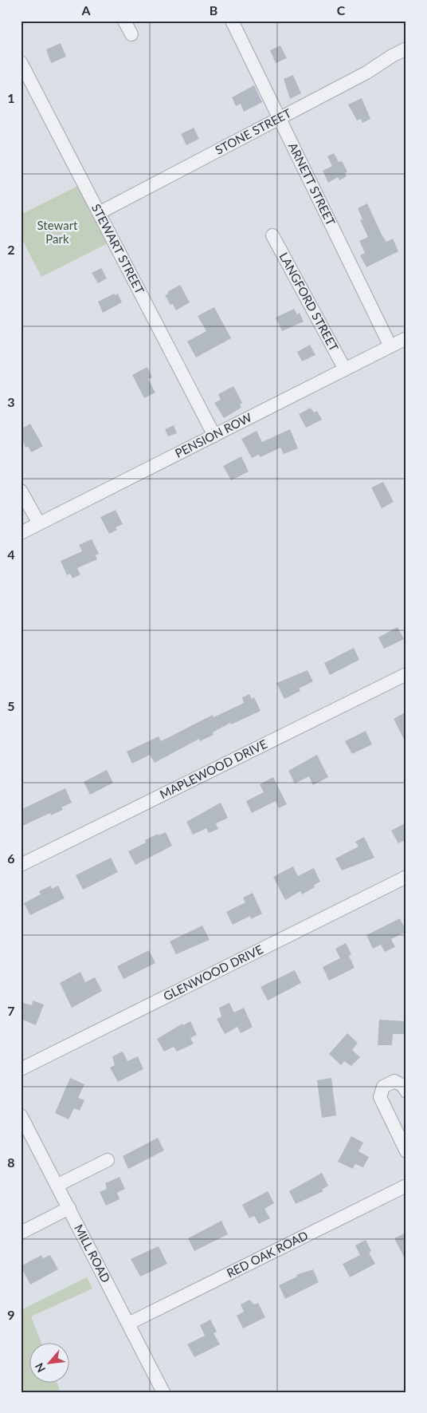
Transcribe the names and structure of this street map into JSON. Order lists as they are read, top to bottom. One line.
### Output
{"streets":{"street":["STONE STREET","ARNETT STREET","STEWART STREET","LANGFORD STREET","PENSION ROW","MAPLEWOOD DRIVE","GLENWOOD DRIVE","MILL ROAD","RED OAK ROAD"]},"crossings":[["STONE STREET","ARNETT STREET"],["STONE STREET","STEWART STREET"],["ARNETT STREET","PENSION ROW"],["STEWART STREET","PENSION ROW"],["LANGFORD STREET","PENSION ROW"],["MILL ROAD","RED OAK ROAD"]],"parks":["Stewart Park"],"north":"bottom left","grid":{"columns":["A","B","C"],"rows":["1","2","3","4","5","6","7","8","9"]}}
